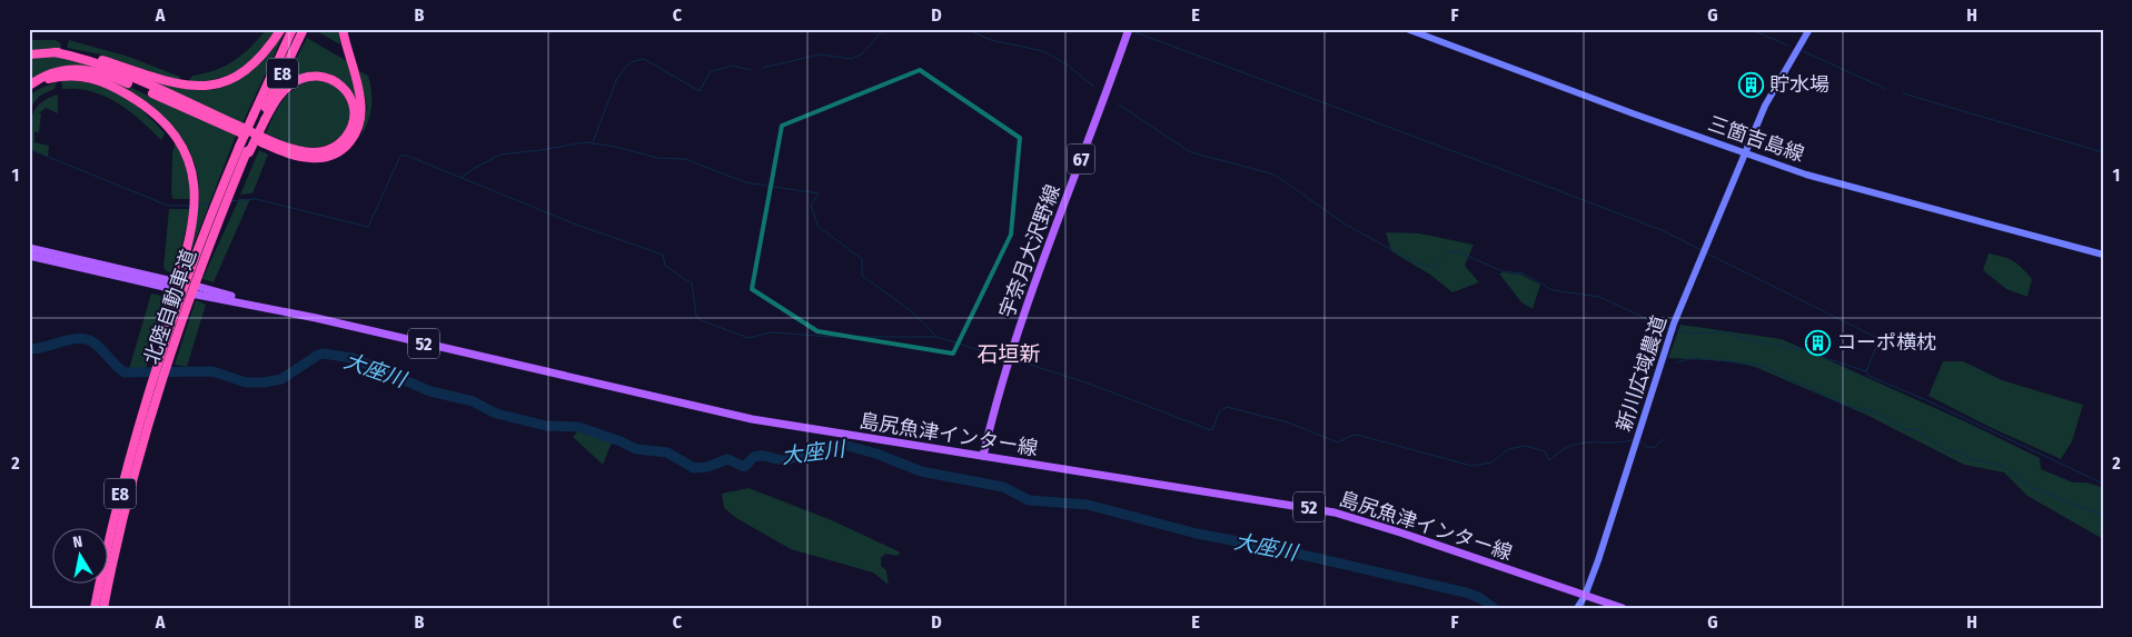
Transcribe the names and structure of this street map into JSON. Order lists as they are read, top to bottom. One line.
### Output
{"streets":{"highway":["E8","北陸自動車道"],"main road":["三箇吉島線","67","宇奈月大沢野線","52","新川広域農道","島尻魚津インター線"]},"crossings":[["三箇吉島線","新川広域農道"],["宇奈月大沢野線","島尻魚津インター線"],["新川広域農道","島尻魚津インター線"]],"districts":["石垣新"],"water":["大座川"],"places":{"building":["貯水場","コーポ横枕"]},"north":"top","grid":{"columns":["A","B","C","D","E","F","G","H"],"rows":["1","2"]}}
